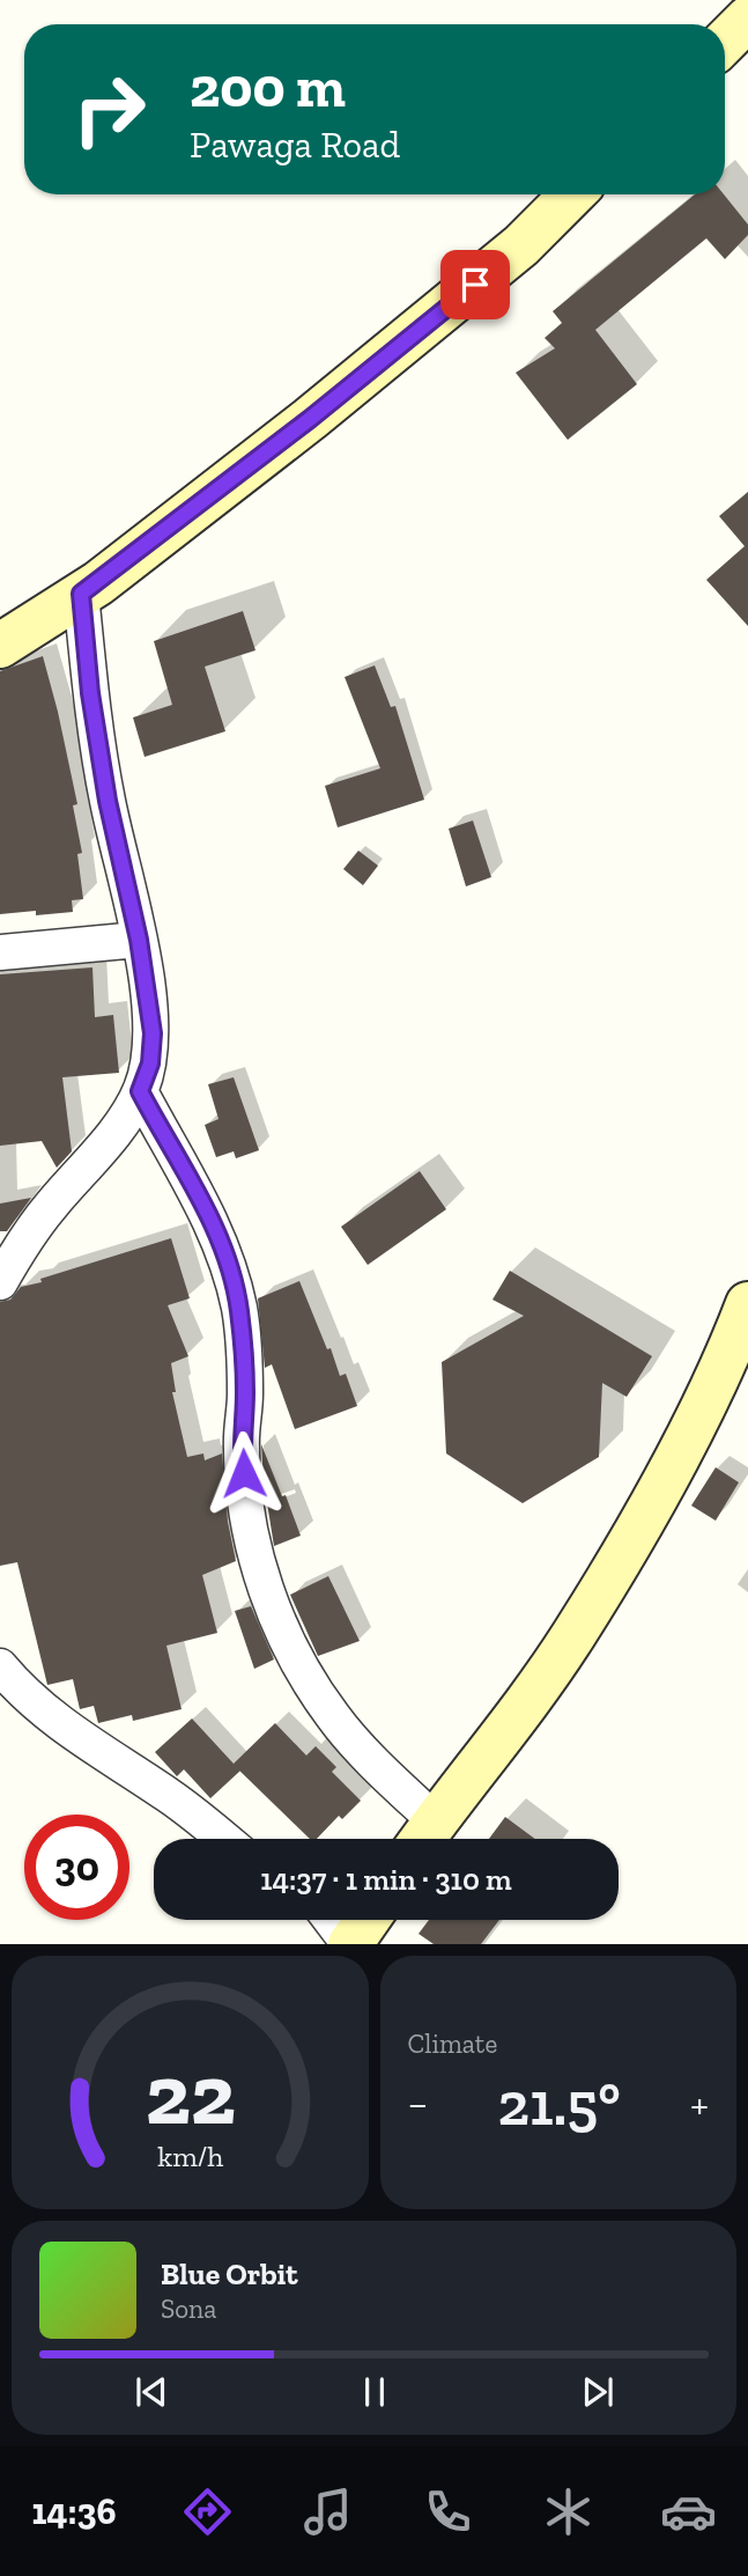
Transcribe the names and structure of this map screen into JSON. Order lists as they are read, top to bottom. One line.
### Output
{"page":{"turn":["200 m","Pawaga Road"],"limit":"30","trip":"14:37 · 1 min · 310 m","tile":"Climate","heat":["−","21.5°","+"],"song":["Blue Orbit","Sona"],"tabs":"14:36","gauge":["22","km/h"]}}
